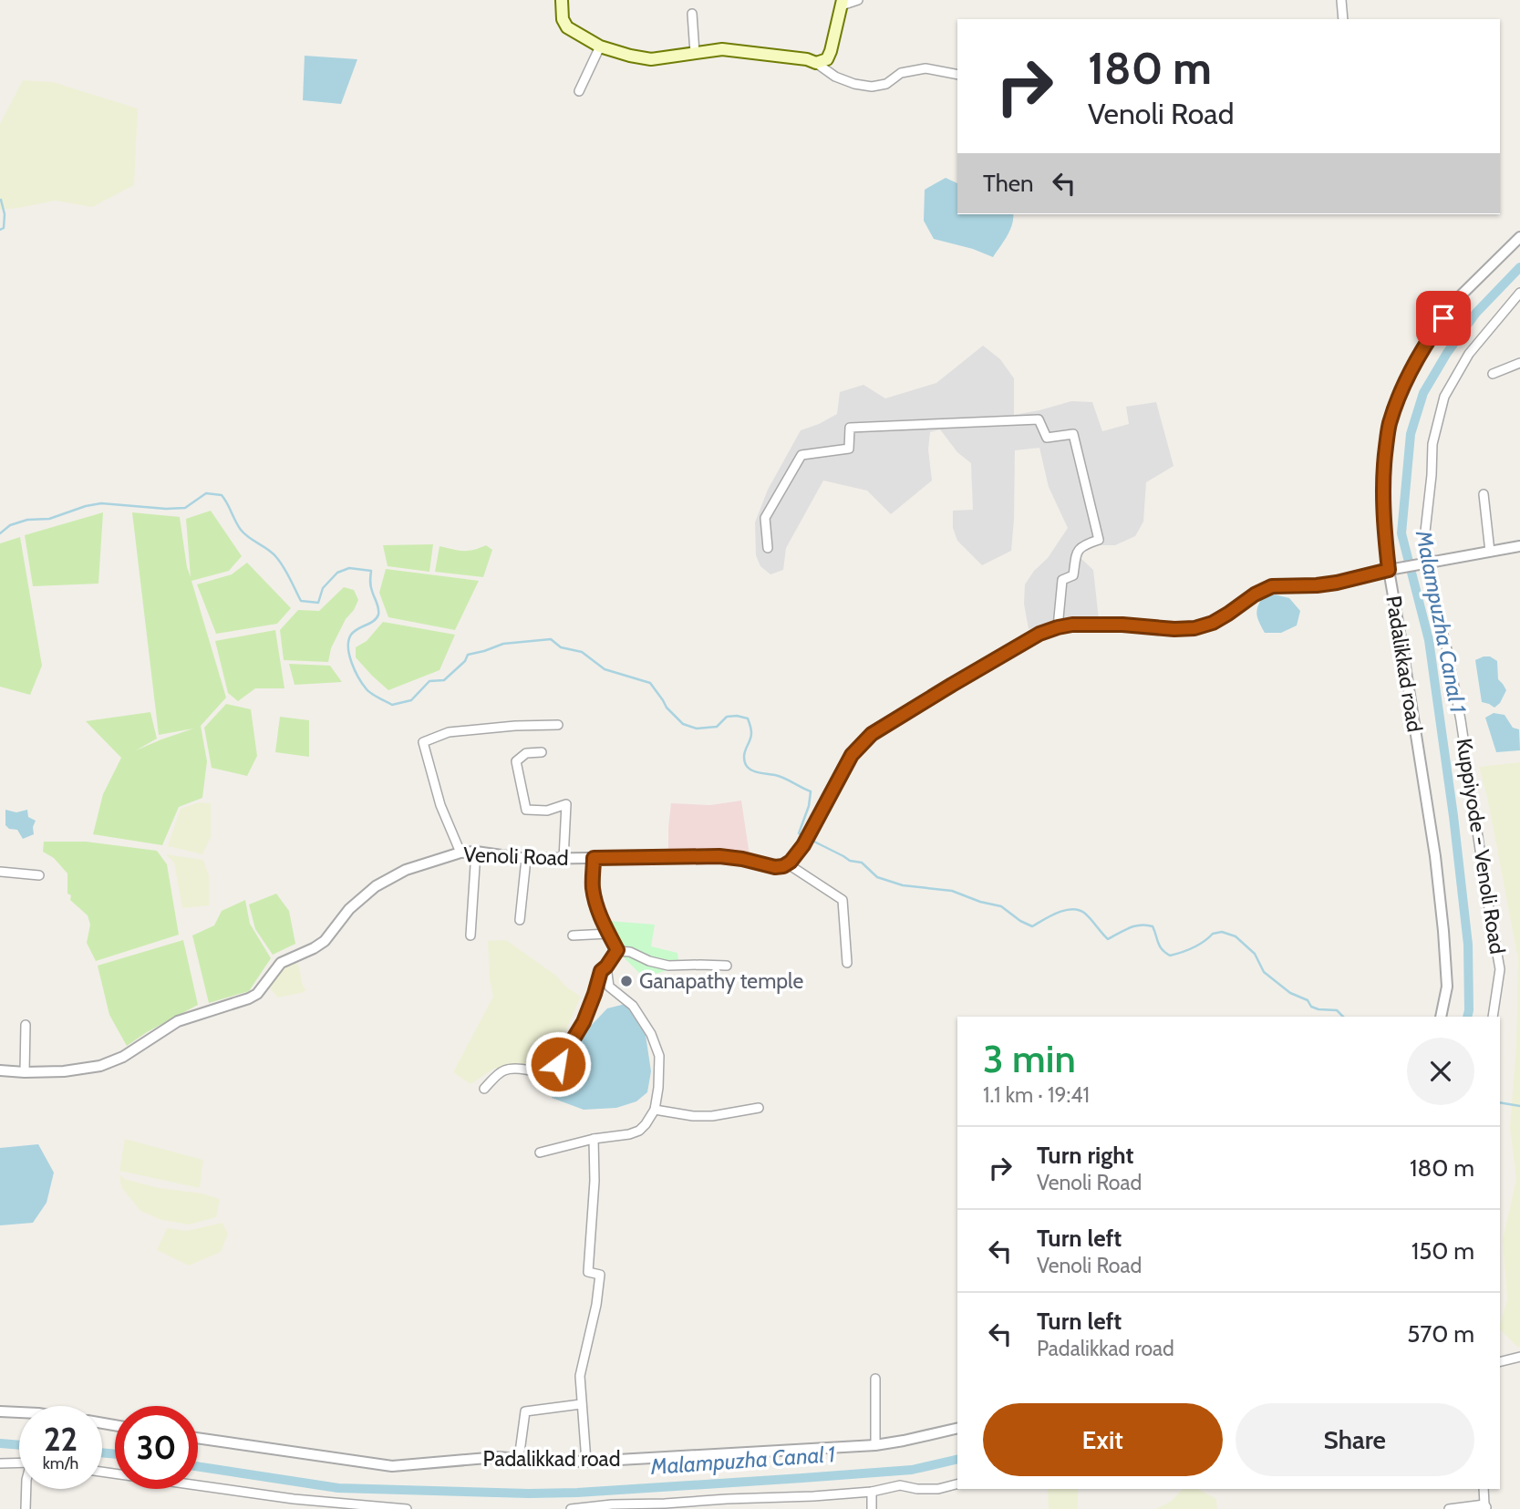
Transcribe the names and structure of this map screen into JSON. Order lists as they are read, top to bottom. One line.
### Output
{"streets":{"street":["Padalikkad road","Kuppiyode - Venoli Road","Venoli Road"]},"water":["Malampuzha Canal 1"],"places":["Ganapathy temple"],"page":{"turn":["180 m","Venoli Road"],"then":"Then","heading":["3 min","1.1 km · 19:41"],"list":[{"name":"Turn right","note":"Venoli Road","value":"180 m"},{"name":"Turn left","note":"Venoli Road","value":"150 m"},{"name":"Turn left","note":"Padalikkad road","value":"570 m"}],"buttons":["Exit","Share"],"speed":"22 km/h","limit":"30"}}
